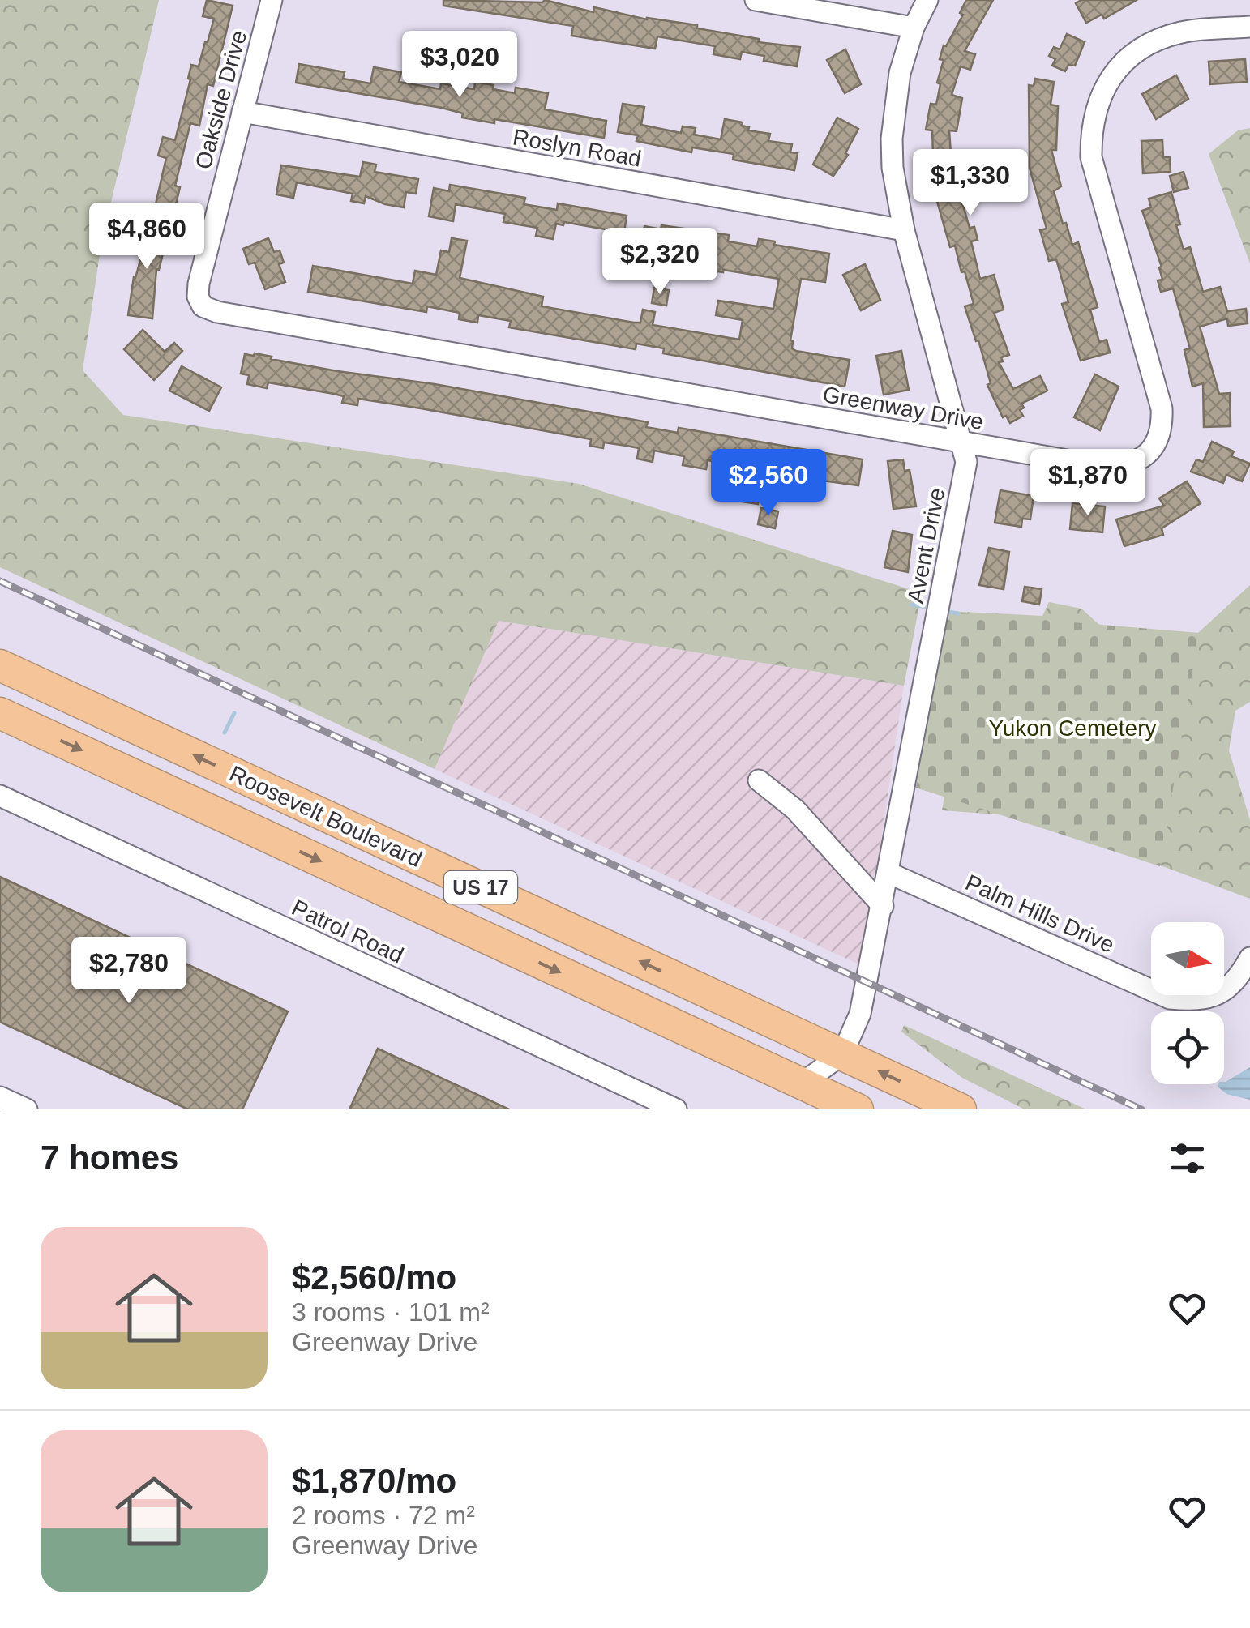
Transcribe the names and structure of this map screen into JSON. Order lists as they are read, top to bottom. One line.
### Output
{"streets":{"highway":["Roosevelt Boulevard","US 17"],"street":["Oakside Drive","Roslyn Road","Greenway Drive","Avent Drive","Palm Hills Drive","Patrol Road"]},"crossings":[["Oakside Drive","Roslyn Road"],["Oakside Drive","Greenway Drive"],["Roslyn Road","Avent Drive"],["Greenway Drive","Avent Drive"],["Avent Drive","Roosevelt Boulevard"],["Avent Drive","Palm Hills Drive"]],"parks":["Yukon Cemetery"],"north":"right","page":{"price":["$3,020","$1,330","$4,860","$2,320","$2,560","$1,870","$2,780"],"heading":"7 homes","list":[{"name":"$2,560/mo","note":"3 rooms · 101 m² · Greenway Drive"},{"name":"$1,870/mo","note":"2 rooms · 72 m² · Greenway Drive"}]}}
